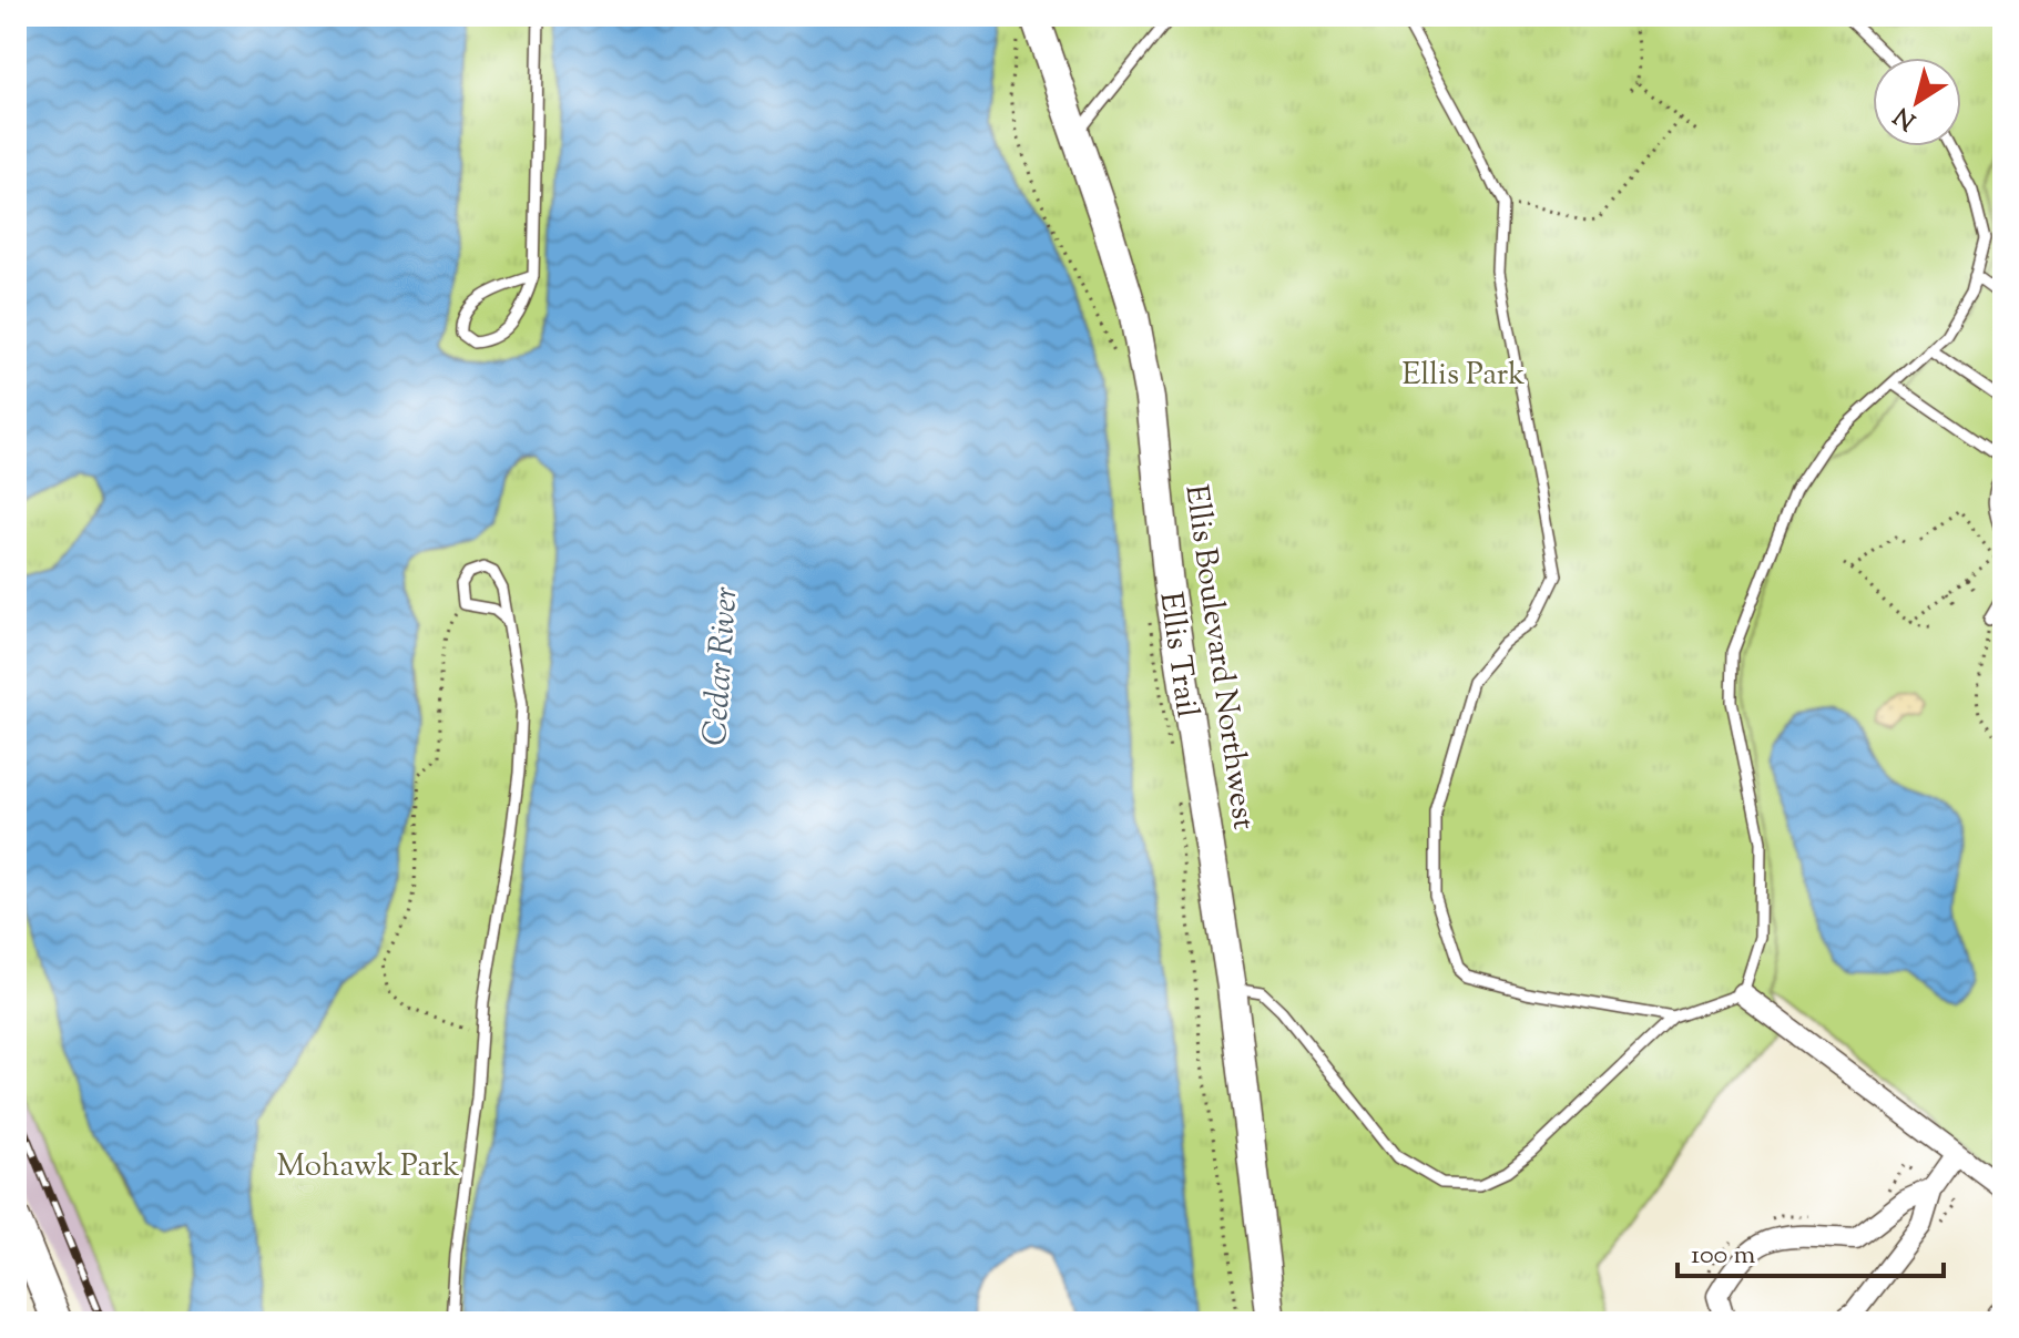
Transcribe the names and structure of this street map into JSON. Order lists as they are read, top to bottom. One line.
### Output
{"streets":{"street":["Ellis Boulevard Northwest"],"path":["Ellis Trail"]},"water":["Cedar River"],"parks":["Ellis Park","Mohawk Park"],"scale_bar":"100 m","north":"bottom left"}
